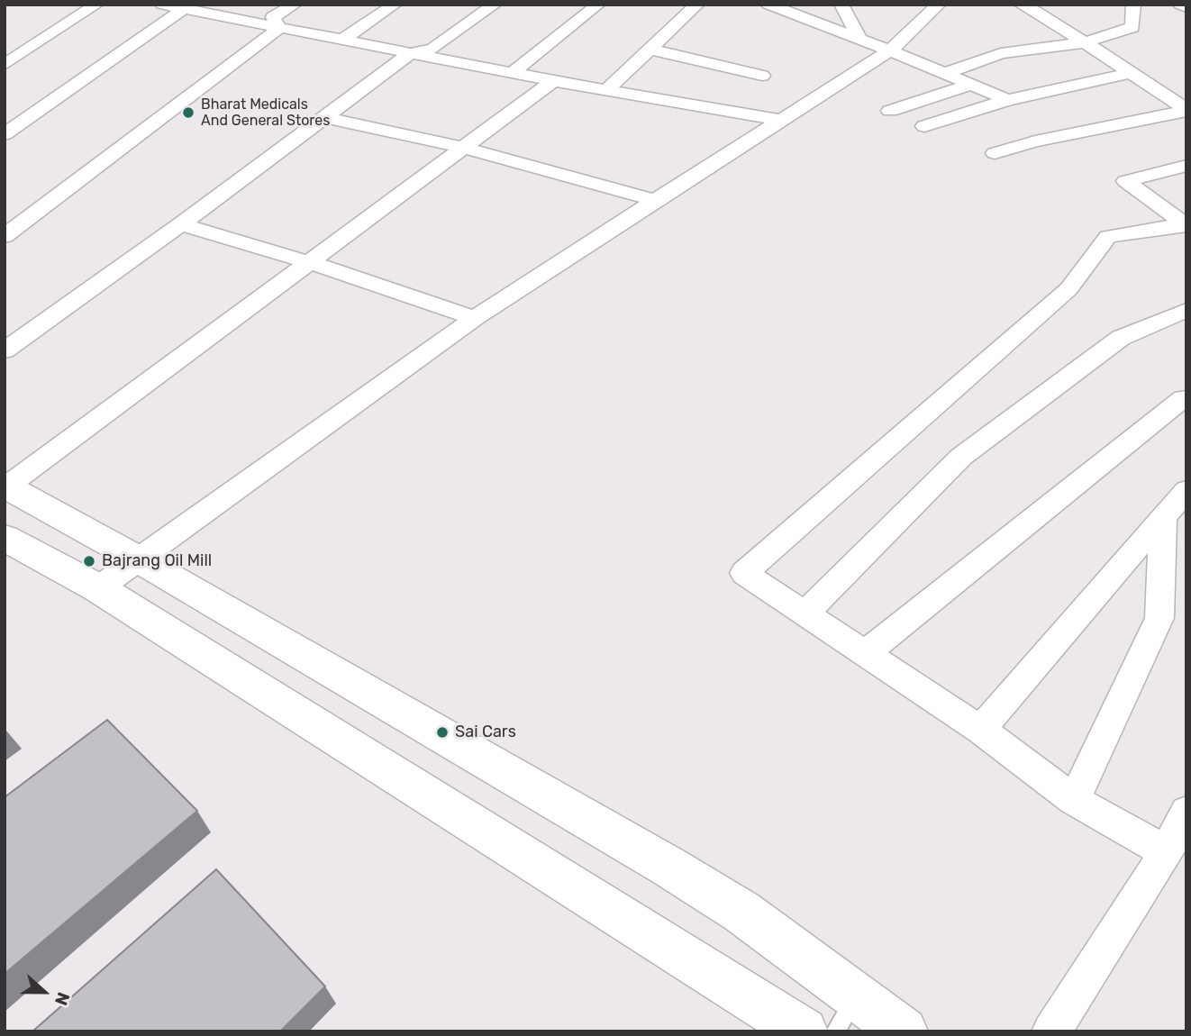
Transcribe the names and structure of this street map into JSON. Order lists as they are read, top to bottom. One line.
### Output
{"places":["Bharat Medicals And General Stores","Bajrang Oil Mill","Sai Cars"],"north":"right"}
